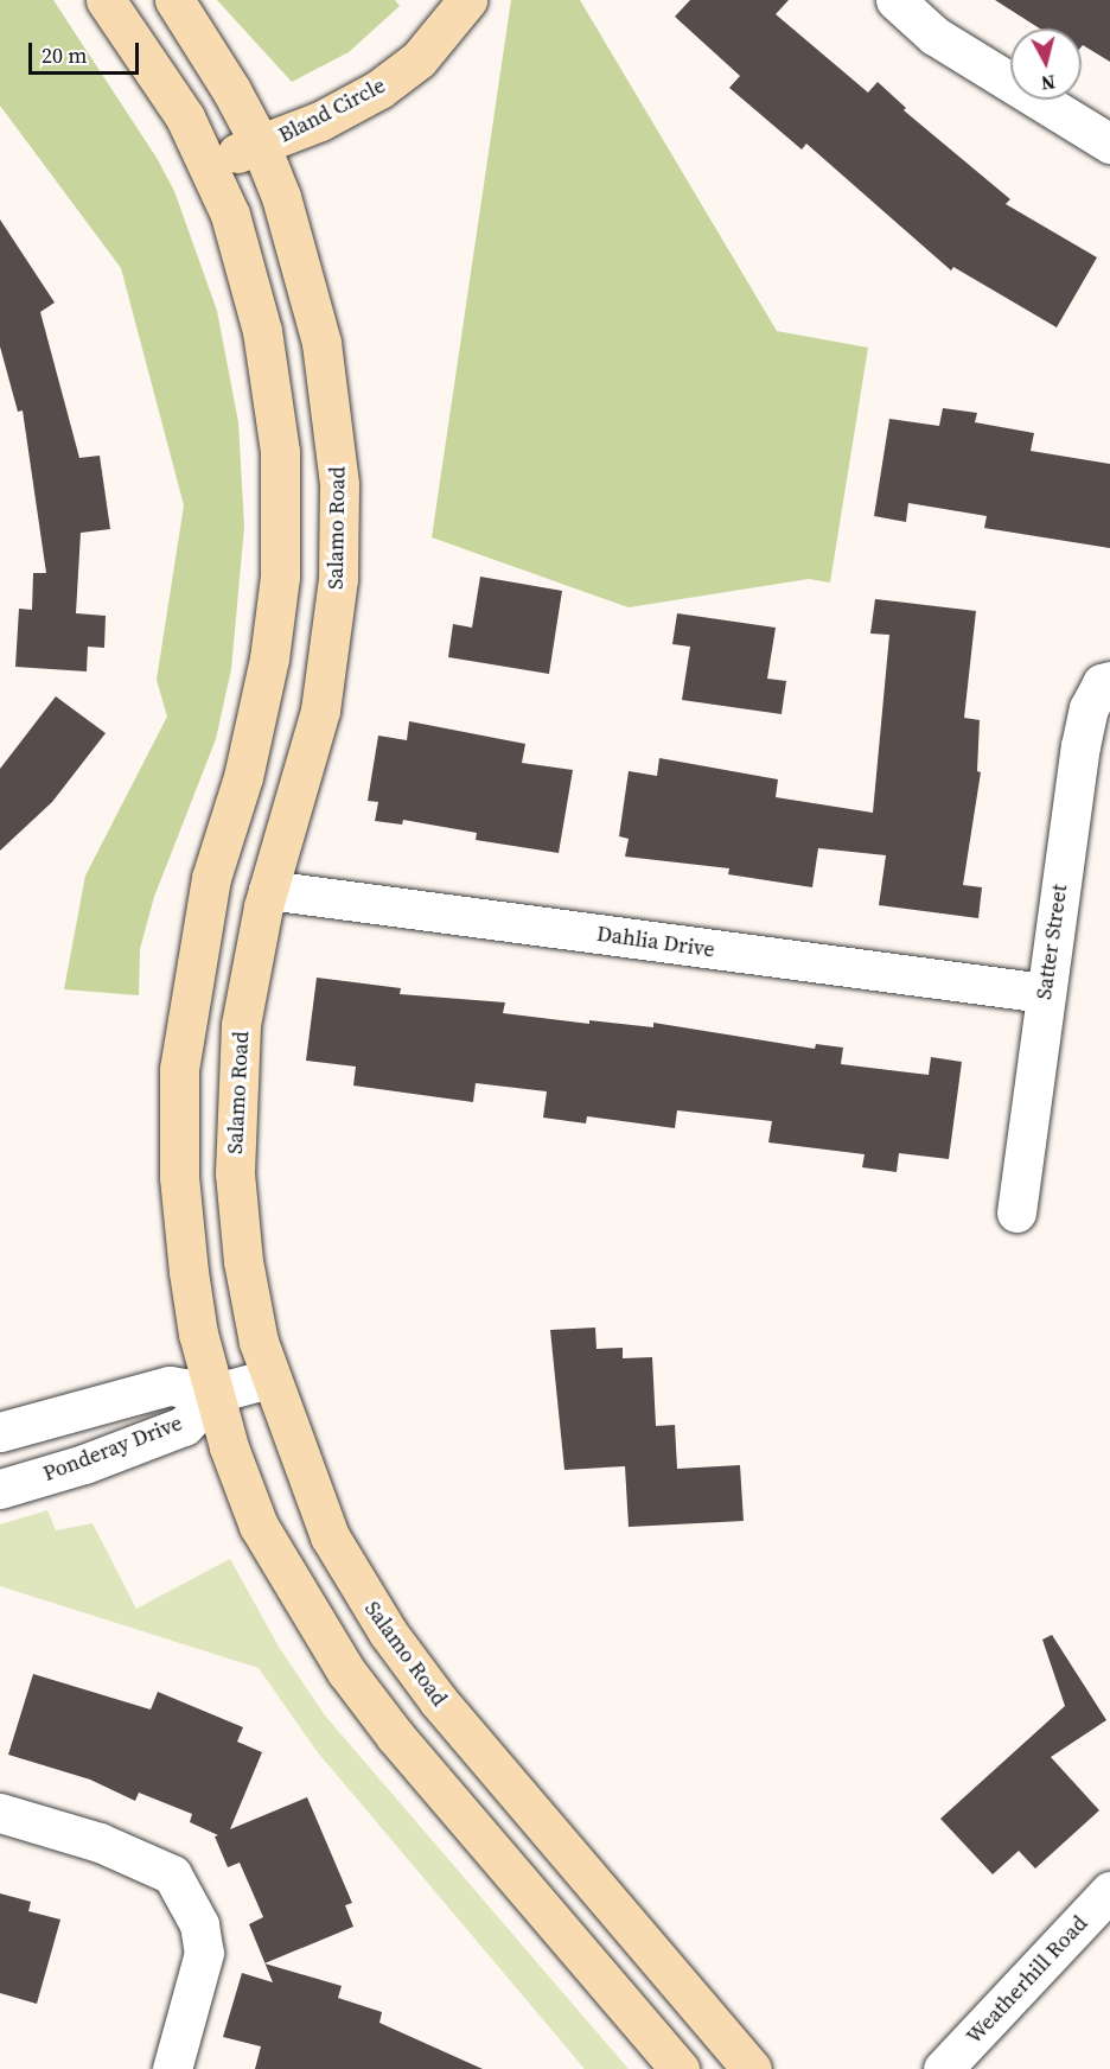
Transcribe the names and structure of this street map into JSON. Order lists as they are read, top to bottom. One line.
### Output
{"streets":{"main road":["Bland Circle","Salamo Road"],"street":["Dahlia Drive","Satter Street","Ponderay Drive","Weatherhill Road"]},"crossings":[["Bland Circle","Salamo Road"],["Salamo Road","Dahlia Drive"],["Salamo Road","Ponderay Drive"],["Dahlia Drive","Satter Street"]],"scale_bar":"20 m","north":"bottom"}
